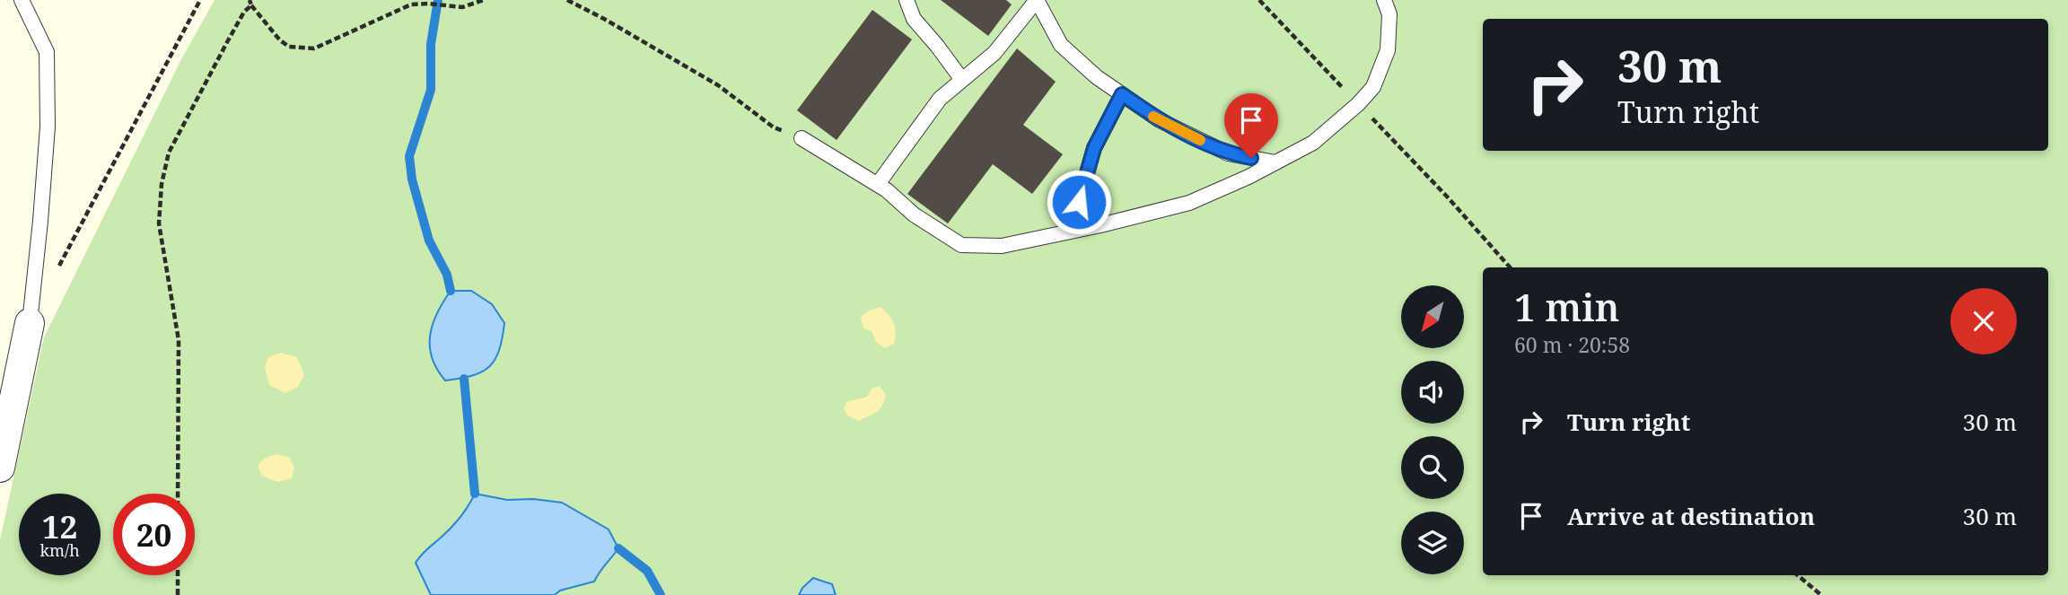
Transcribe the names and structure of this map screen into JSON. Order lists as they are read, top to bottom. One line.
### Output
{"north":"bottom left","page":{"turn":["30 m","Turn right"],"heading":["1 min","60 m · 20:58"],"list":[{"name":"Turn right","value":"30 m"},{"name":"Arrive at destination","value":"30 m"}],"speed":"12 km/h","limit":"20"}}
